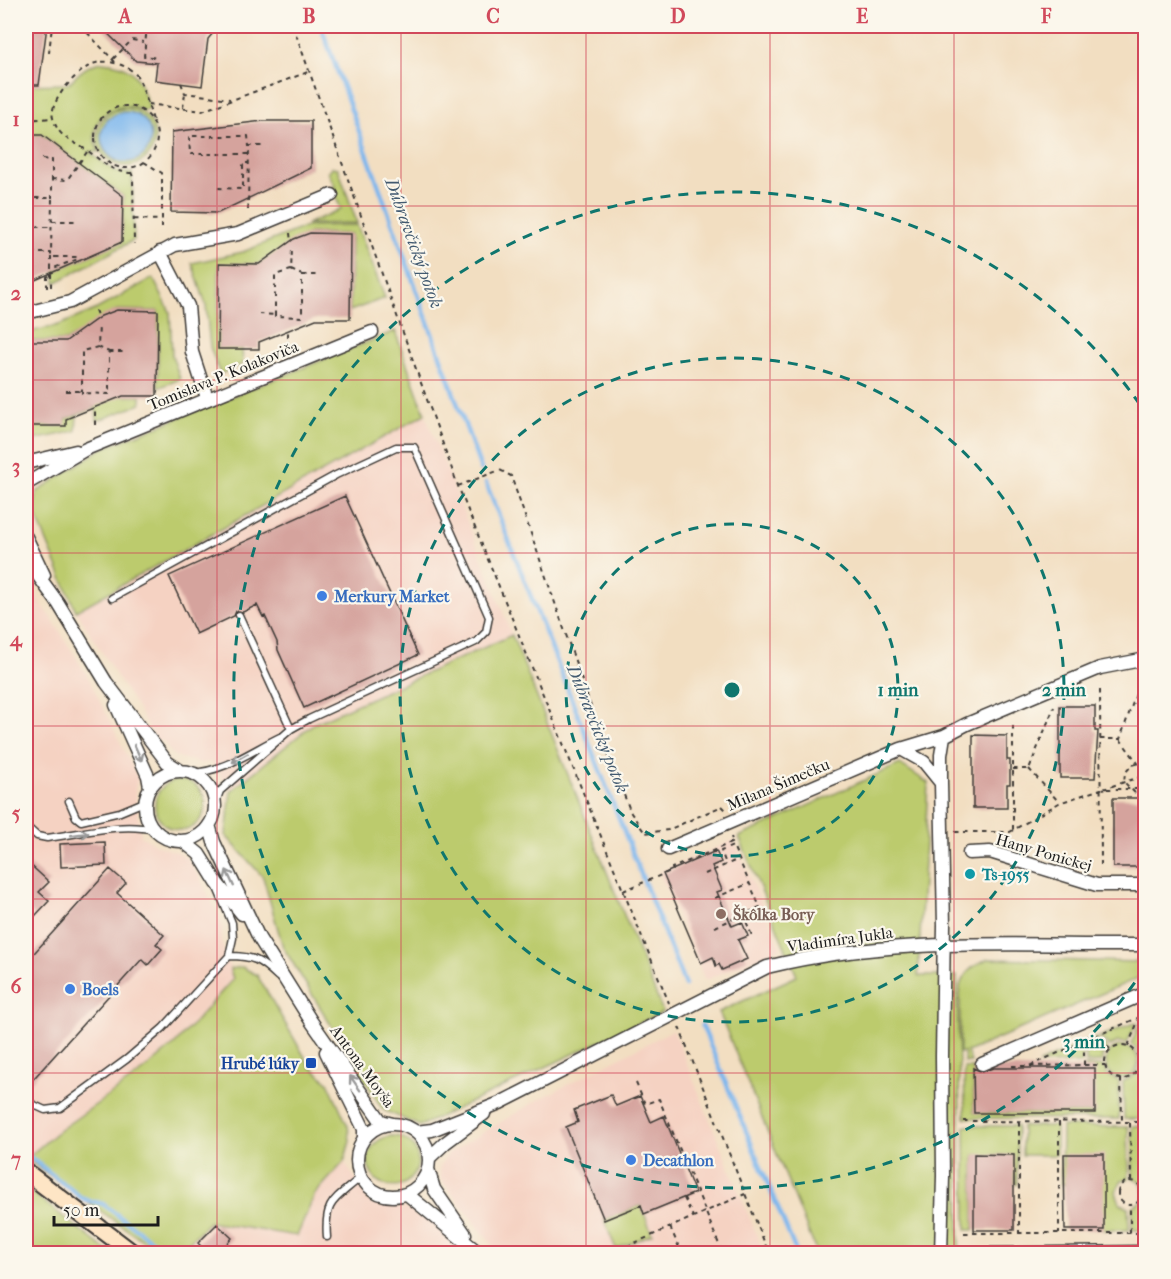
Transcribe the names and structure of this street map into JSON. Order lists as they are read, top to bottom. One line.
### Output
{"streets":{"street":["Tomislava P. Kolakoviča","Milana Šimečku","Hany Ponickej","Vladimíra Jukla","Antona Moyša"]},"crossings":[["Vladimíra Jukla","Antona Moyša"]],"water":["Dúbravčický potok"],"places":{"other":["Merkury Market","Ts-1955","Škôlka Bory","Boels","Decathlon"],"transit":["Hrubé lúky"]},"scale_bar":"50 m","grid":{"columns":["A","B","C","D","E","F"],"rows":["1","2","3","4","5","6","7"]},"rings":["1 min","2 min","3 min"]}
